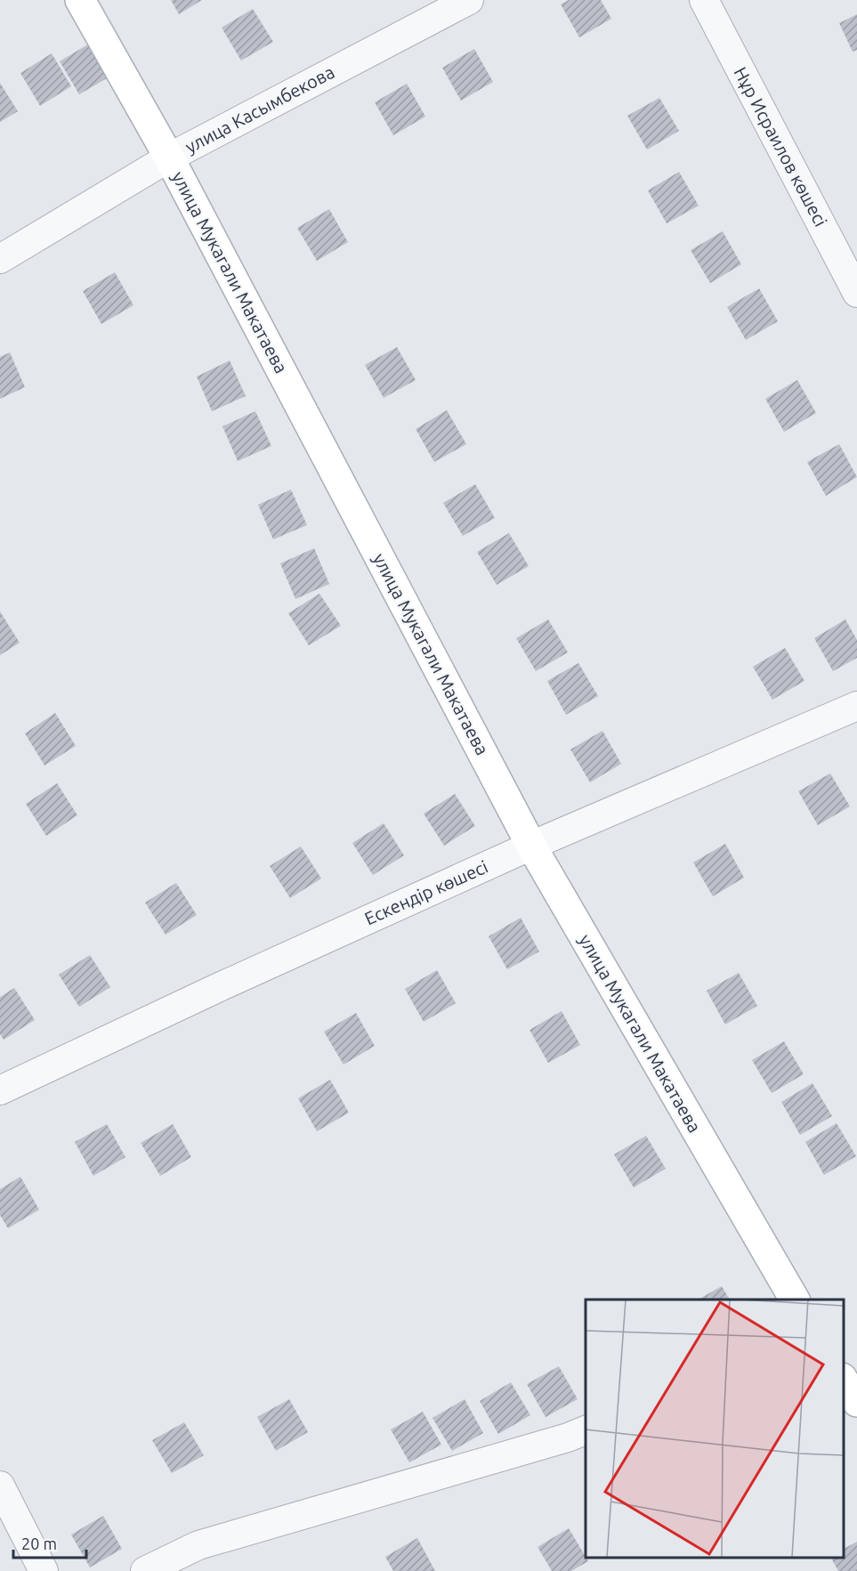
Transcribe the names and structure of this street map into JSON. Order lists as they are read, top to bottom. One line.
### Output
{"streets":{"street":["улица Касымбекова","Нұр Исраилов көшесі","улица Мукагали Макатаева","Ескендір көшесі"]},"crossings":[["улица Касымбекова","улица Мукагали Макатаева"],["улица Мукагали Макатаева","Ескендір көшесі"]],"scale_bar":"20 m"}
